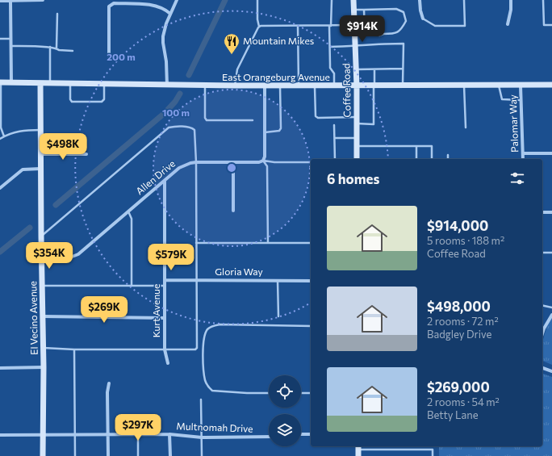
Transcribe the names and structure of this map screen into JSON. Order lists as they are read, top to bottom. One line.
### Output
{"streets":{"street":["East Orangeburg Avenue","Coffee Road","Palomar Way","Allen Drive","Gloria Way","Kurt Avenue","El Vecino Avenue","Multnomah Drive"]},"crossings":[["East Orangeburg Avenue","Coffee Road"],["East Orangeburg Avenue","Palomar Way"],["East Orangeburg Avenue","El Vecino Avenue"],["Allen Drive","Kurt Avenue"],["Allen Drive","El Vecino Avenue"],["Gloria Way","Kurt Avenue"],["El Vecino Avenue","Multnomah Drive"]],"places":{"restaurant":["Mountain Mikes"]},"page":{"price":["$914K","$498K","$354K","$579K","$269K","$297K"],"heading":"6 homes","list":[{"name":"$914,000","note":"5 rooms · 188 m² · Coffee Road"},{"name":"$498,000","note":"2 rooms · 72 m² · Badgley Drive"},{"name":"$269,000","note":"2 rooms · 54 m² · Betty Lane"}]},"rings":["200 m","100 m"]}
